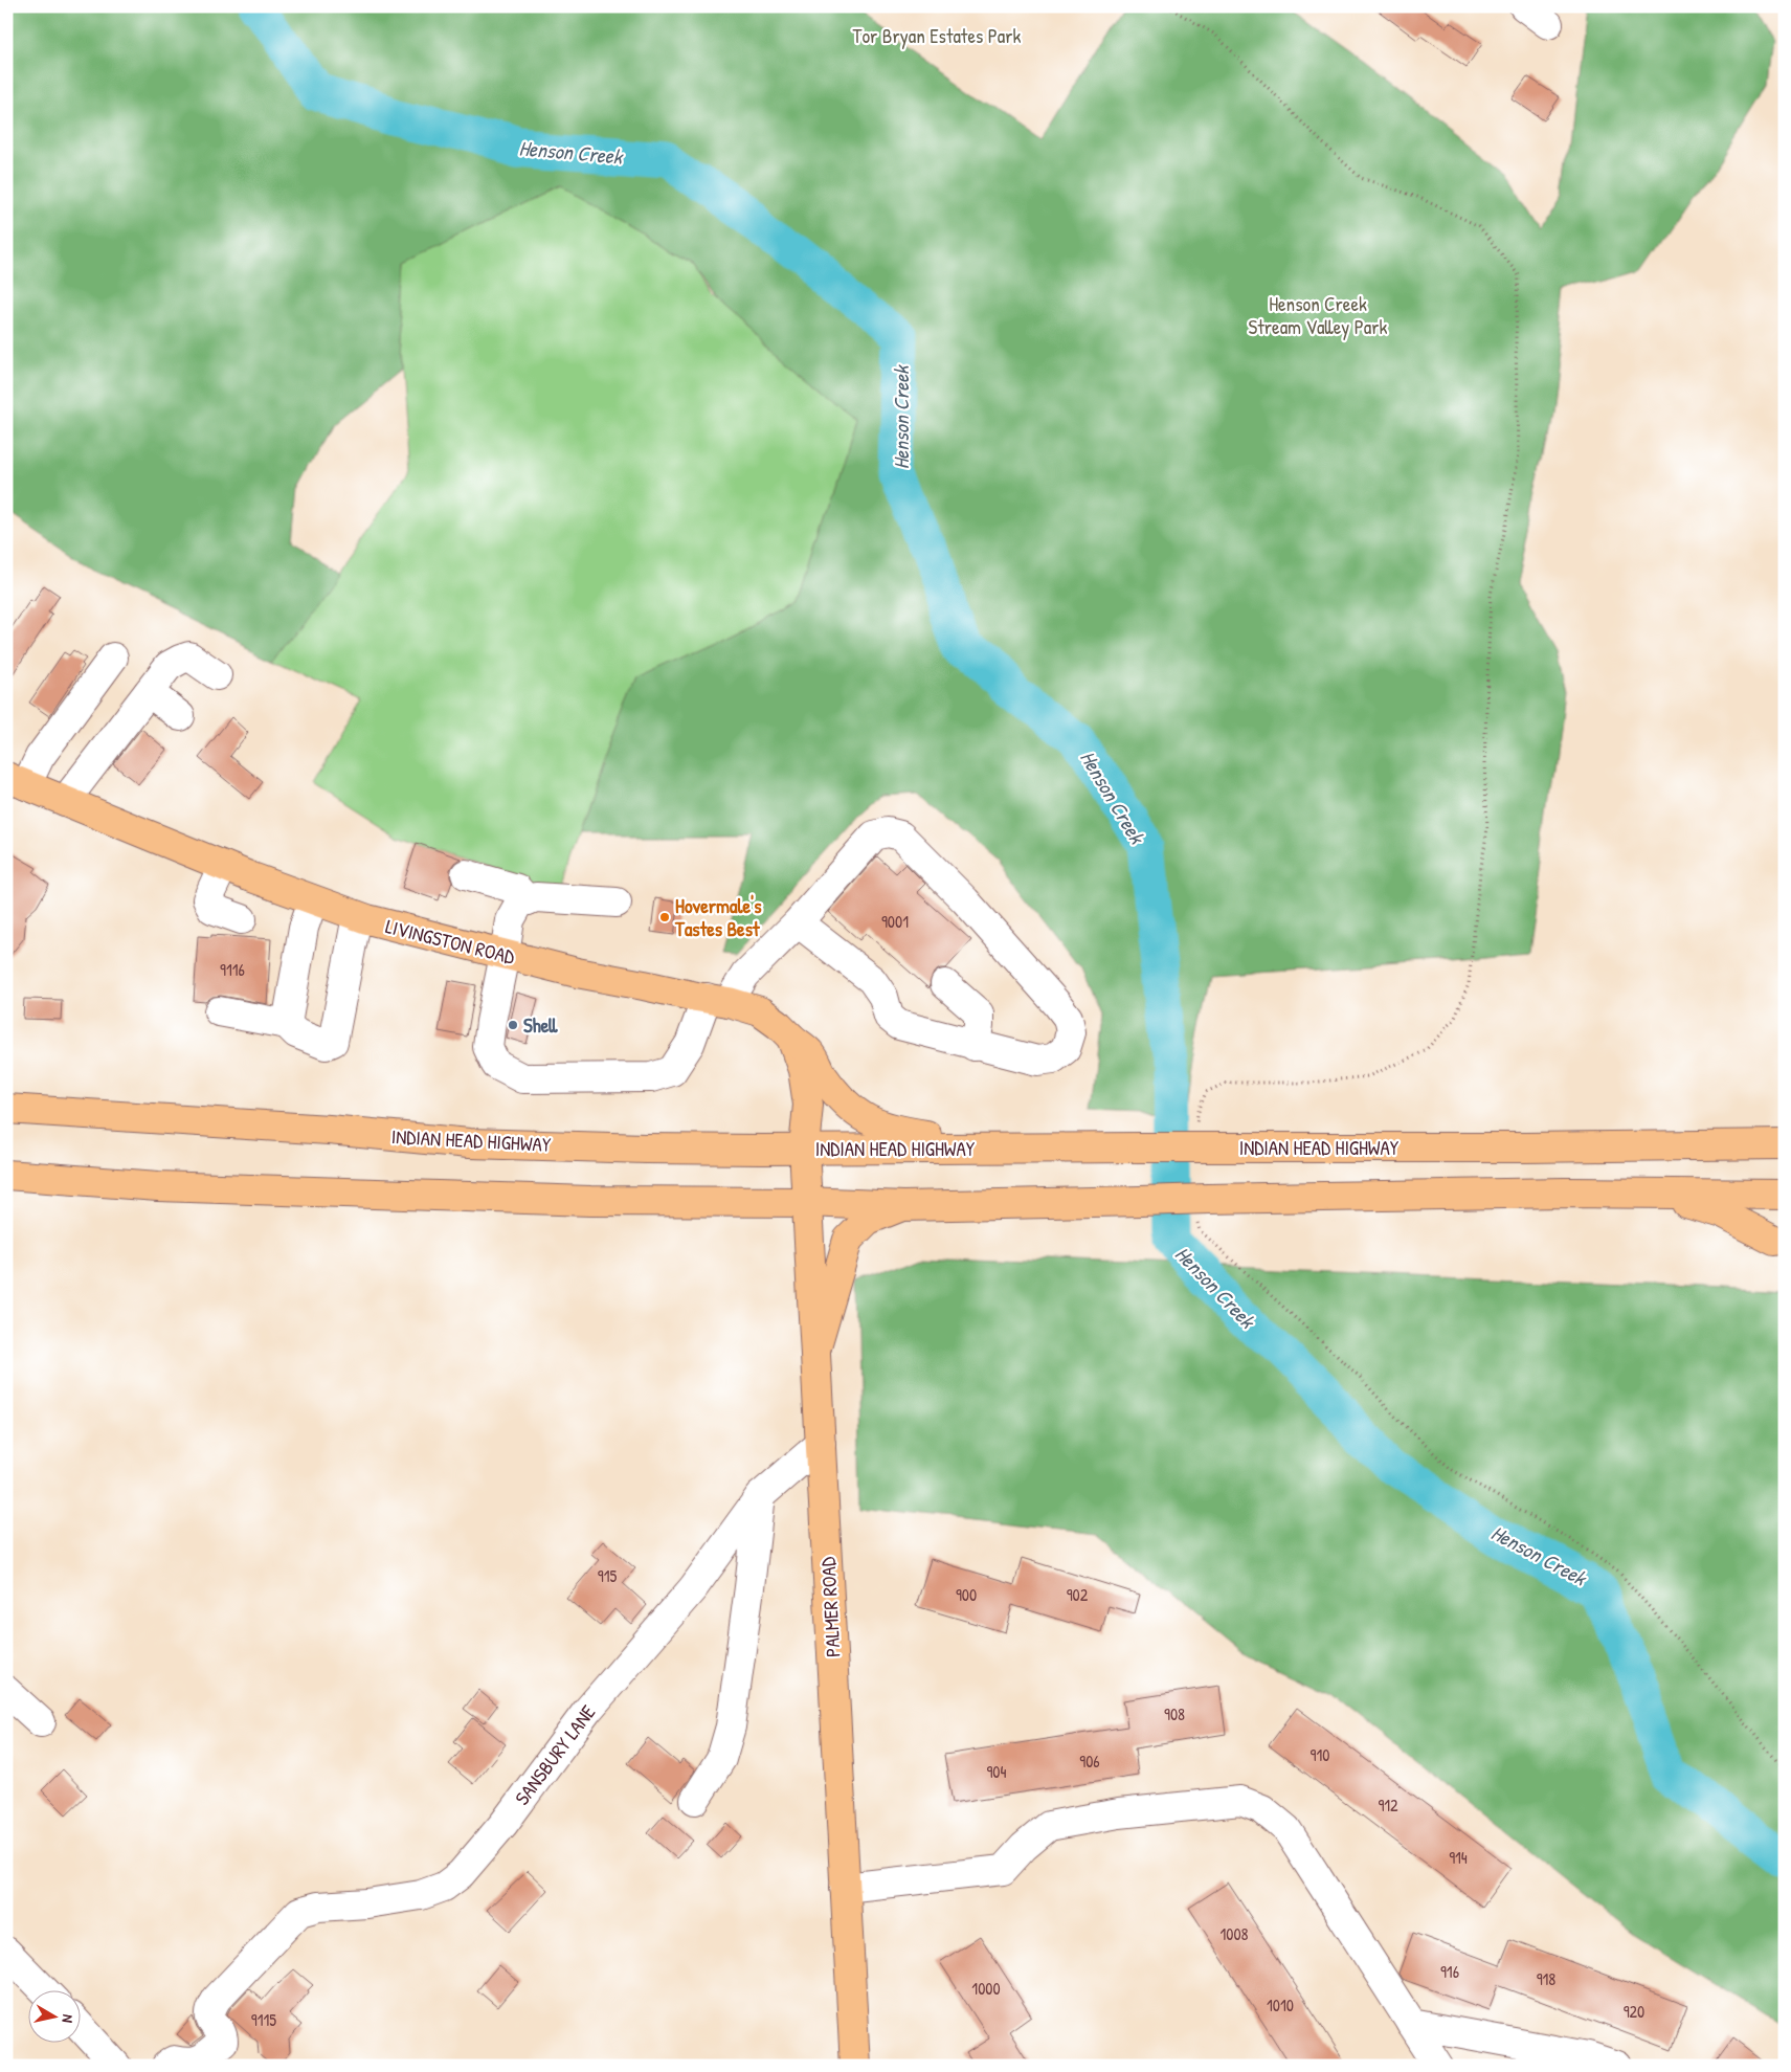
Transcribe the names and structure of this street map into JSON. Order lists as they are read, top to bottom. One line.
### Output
{"streets":{"main road":["LIVINGSTON ROAD","INDIAN HEAD HIGHWAY","PALMER ROAD"],"street":["SANSBURY LANE"]},"crossings":[["LIVINGSTON ROAD","INDIAN HEAD HIGHWAY"],["LIVINGSTON ROAD","PALMER ROAD"],["INDIAN HEAD HIGHWAY","PALMER ROAD"],["PALMER ROAD","SANSBURY LANE"]],"water":["Henson Creek"],"parks":["Tor Bryan Estates Park","Henson Creek Stream Valley Park"],"places":["Hovermale's Tastes Best","Shell"],"house_numbers":["9001","9116","915","900","902","908","910","906","904","912","914","1008","916","918","1000","1010","920","9115"],"north":"right"}
